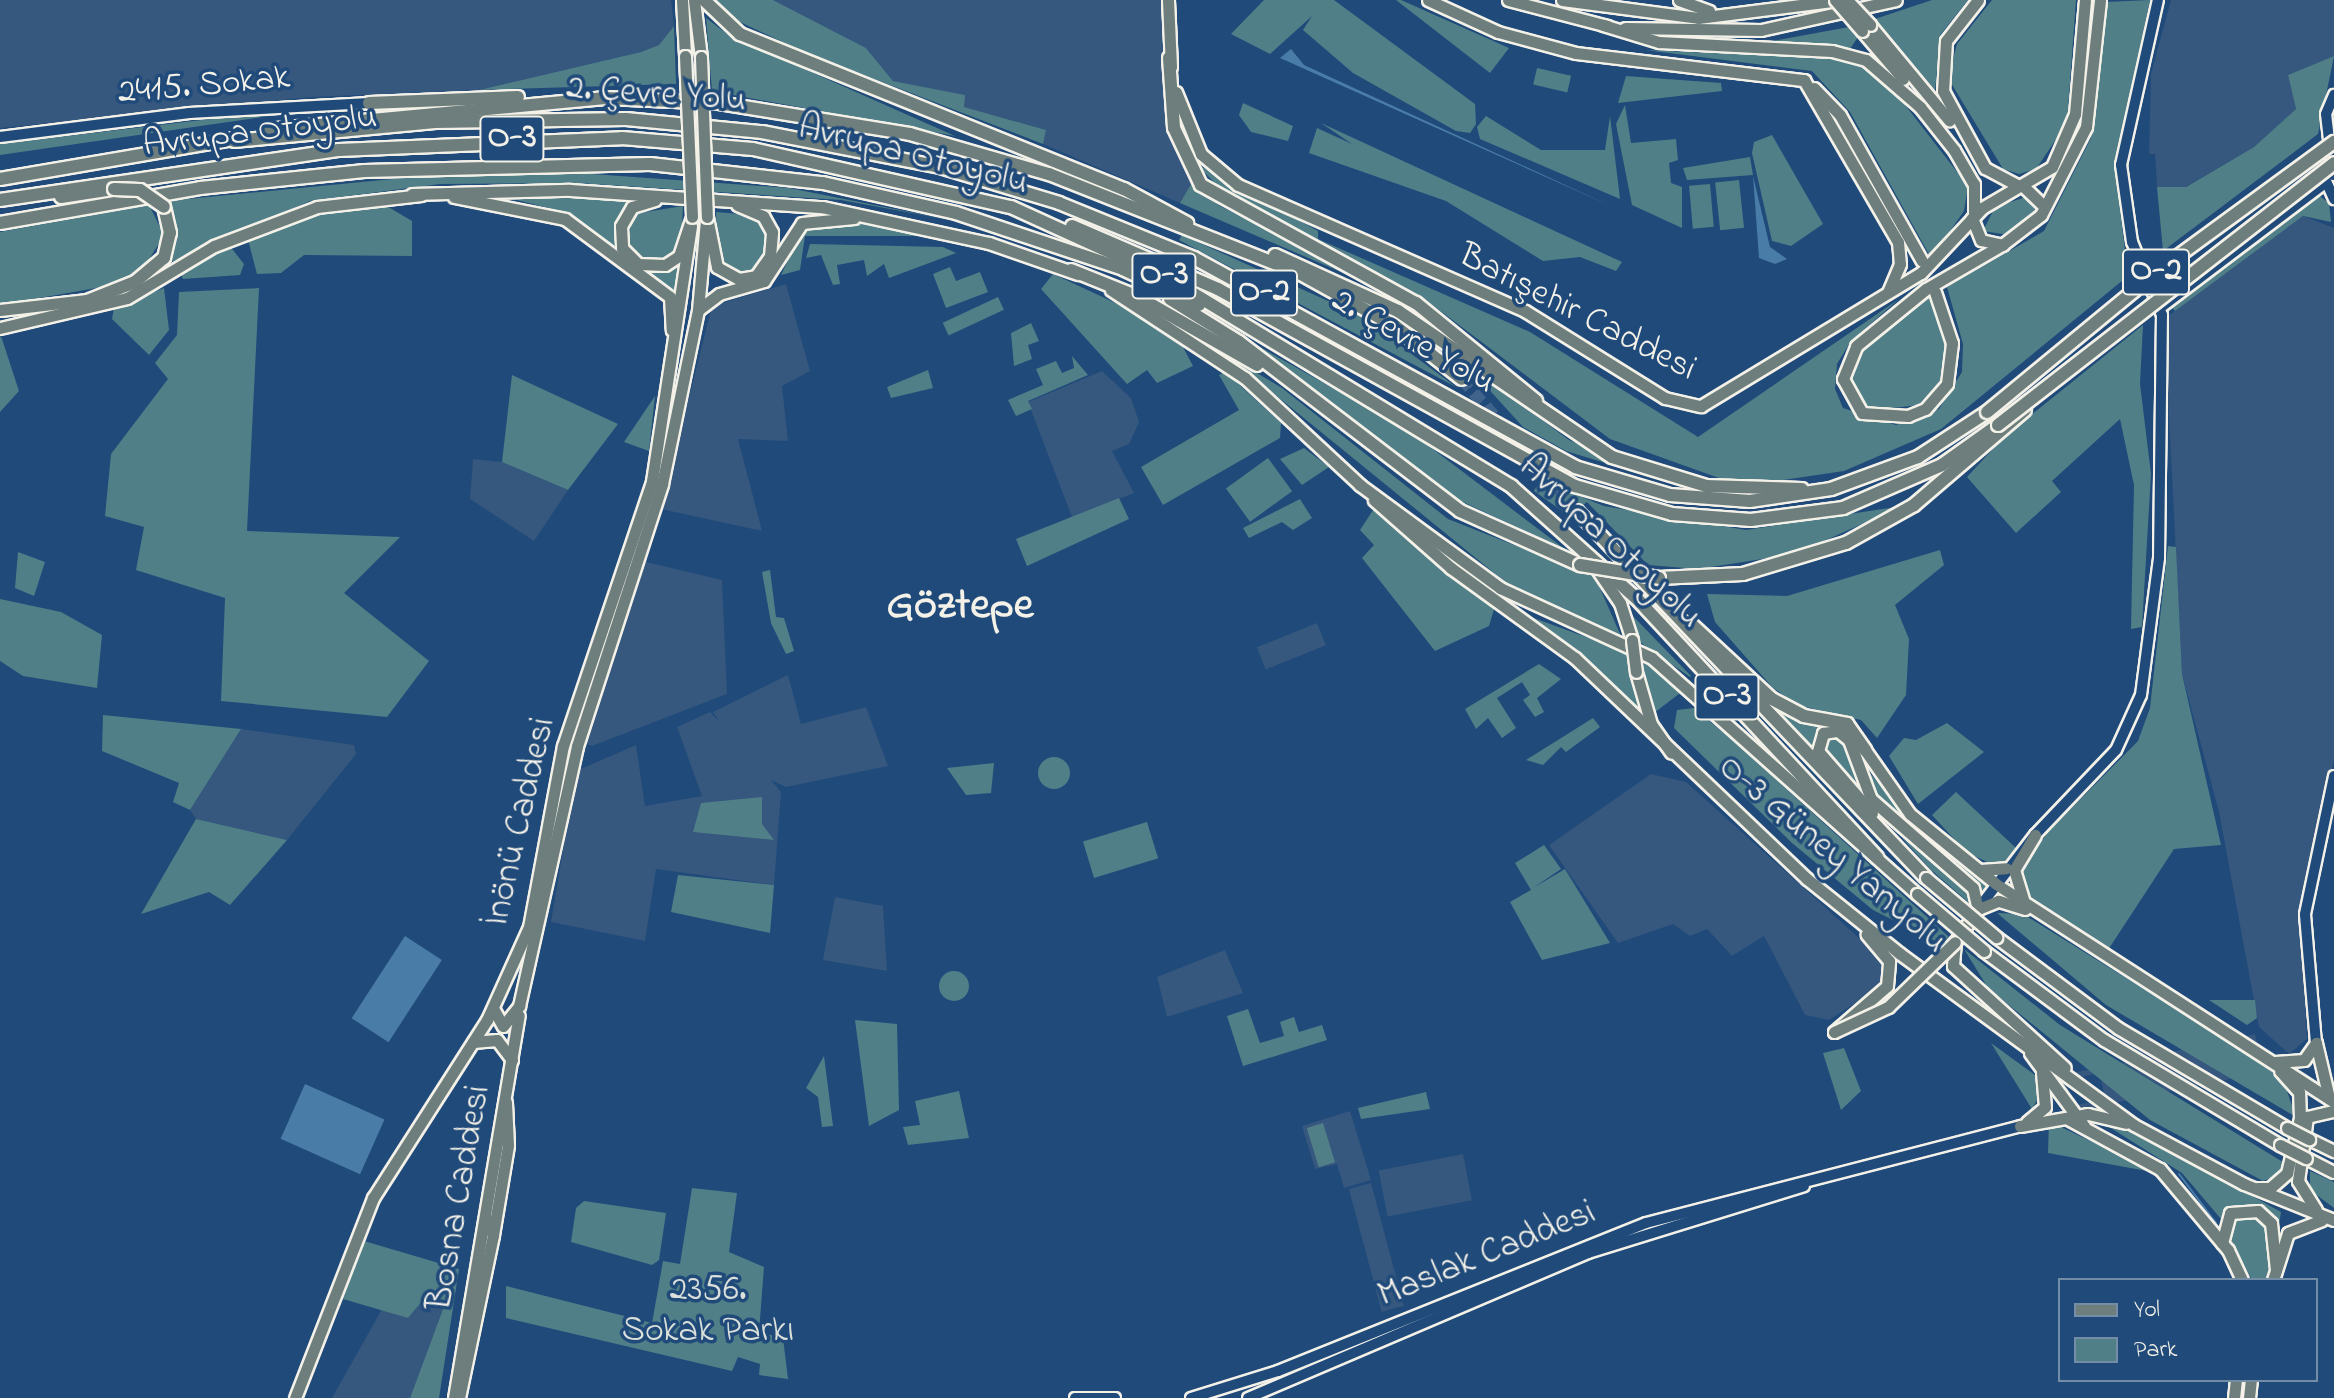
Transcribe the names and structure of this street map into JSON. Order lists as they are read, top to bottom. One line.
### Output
{"streets":{"highway":["2. Çevre Yolu","Avrupa Otoyolu","O-3","O-2"],"main road":["2415. Sokak","Batışehir Caddesi","İnönü Caddesi","O-3 Güney Yanyolu","Bosna Caddesi","Maslak Caddesi"]},"crossings":[["2. Çevre Yolu","Avrupa Otoyolu"],["2. Çevre Yolu","O-2"],["Avrupa Otoyolu","O-3"],["İnönü Caddesi","Bosna Caddesi"]],"districts":["Göztepe"],"parks":["2356. Sokak Parkı"],"legend":["Yol","Park"]}
